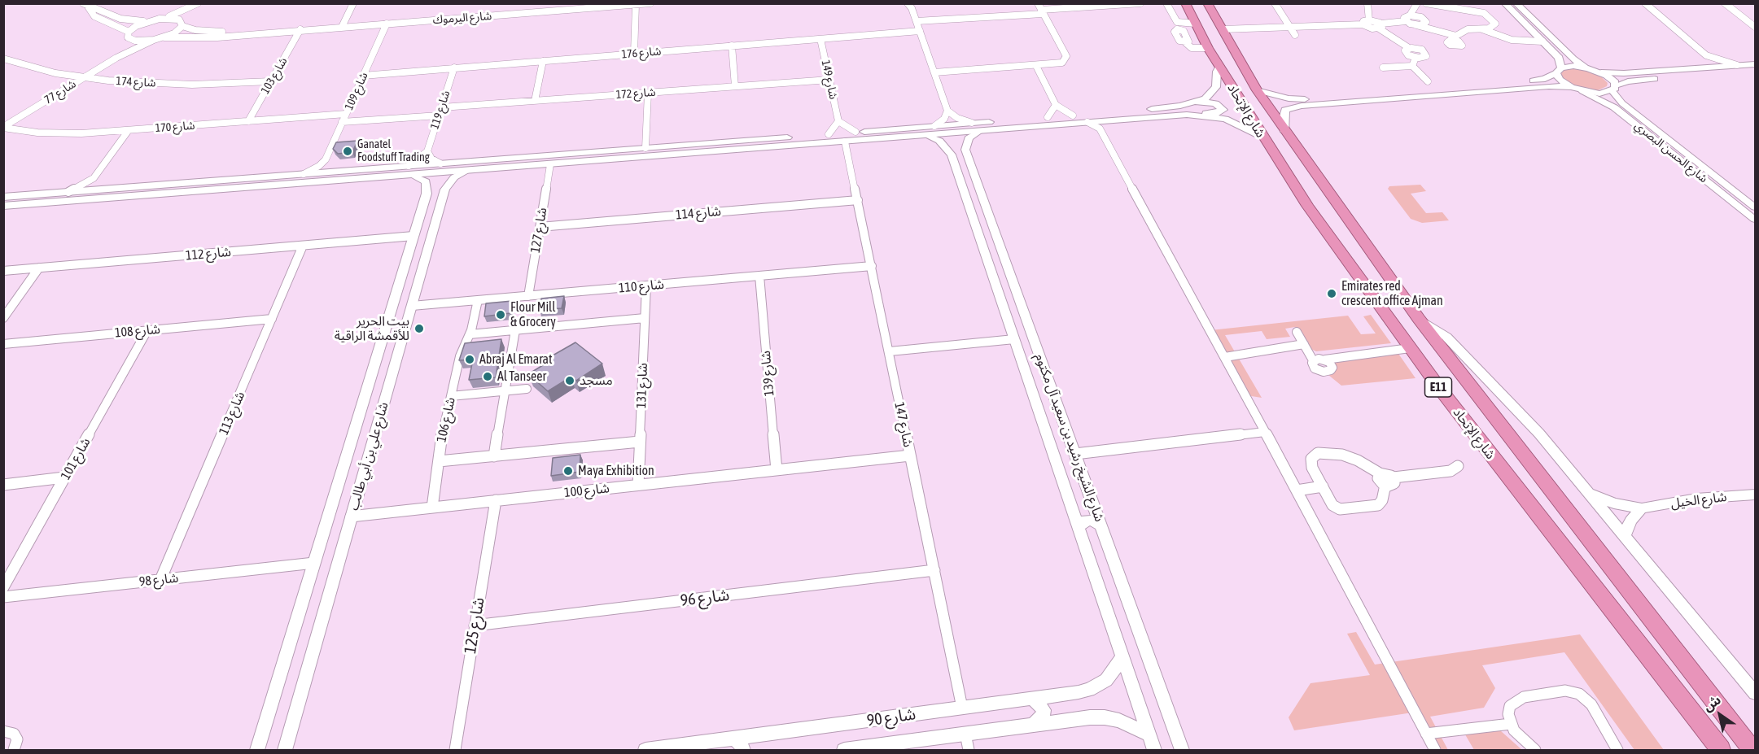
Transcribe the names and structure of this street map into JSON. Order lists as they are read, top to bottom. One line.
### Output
{"streets":{"highway":["شارع الإتحاد","E11"],"street":["شارع اليرموك","شارع 176","شارع 103","شارع 149","شارع 174","شارع 109","شارع 77","شارع 172","شارع 119","شارع 170","شارع الحسن البصري","شارع 114","شارع 127","شارع 112","شارع 110","شارع 108","شارع 139","شارع 131","شارع 113","شارع 106","شارع 147","شارع الشيخ رشيد بن سعيد آل مكتوم","شارع علي بن أبي طالب","شارع 101","شارع 100","شارع الخيل","شارع 98","شارع 96","شارع 125","شارع 90"]},"crossings":[["شارع اليرموك","شارع 103"],["شارع اليرموك","شارع 109"],["شارع 176","شارع 149"],["شارع 176","شارع 109"],["شارع 176","شارع 119"],["شارع 103","شارع 174"],["شارع 103","شارع 170"],["شارع 149","شارع 172"],["شارع 174","شارع 77"],["شارع 109","شارع 170"],["شارع 77","شارع 170"],["شارع 172","شارع 119"],["شارع الإتحاد","شارع الخيل"],["شارع 114","شارع 127"],["شارع 114","شارع 147"],["شارع 127","شارع 110"],["شارع 112","شارع 113"],["شارع 112","شارع علي بن أبي طالب"],["شارع 110","شارع 139"],["شارع 110","شارع 131"],["شارع 110","شارع 106"],["شارع 110","شارع 147"],["شارع 110","شارع علي بن أبي طالب"],["شارع 108","شارع 113"],["شارع 108","شارع 101"],["شارع 139","شارع 100"],["شارع 131","شارع 100"],["شارع 113","شارع 98"],["شارع 106","شارع 100"],["شارع 147","شارع 100"],["شارع 147","شارع 96"],["شارع 147","شارع 90"],["شارع الشيخ رشيد بن سعيد آل مكتوم","شارع 90"],["شارع علي بن أبي طالب","شارع 100"],["شارع علي بن أبي طالب","شارع 98"],["شارع 100","شارع 125"],["شارع 96","شارع 125"]],"places":["Ganatel Foodstuff Trading","Emirates red crescent office Ajman","Flour Mill & Grocery","بيت الحرير للأقمشة الراقية","Abraj Al Emarat","Al Tanseer","مسجد","Maya Exhibition"],"north":"top left"}
